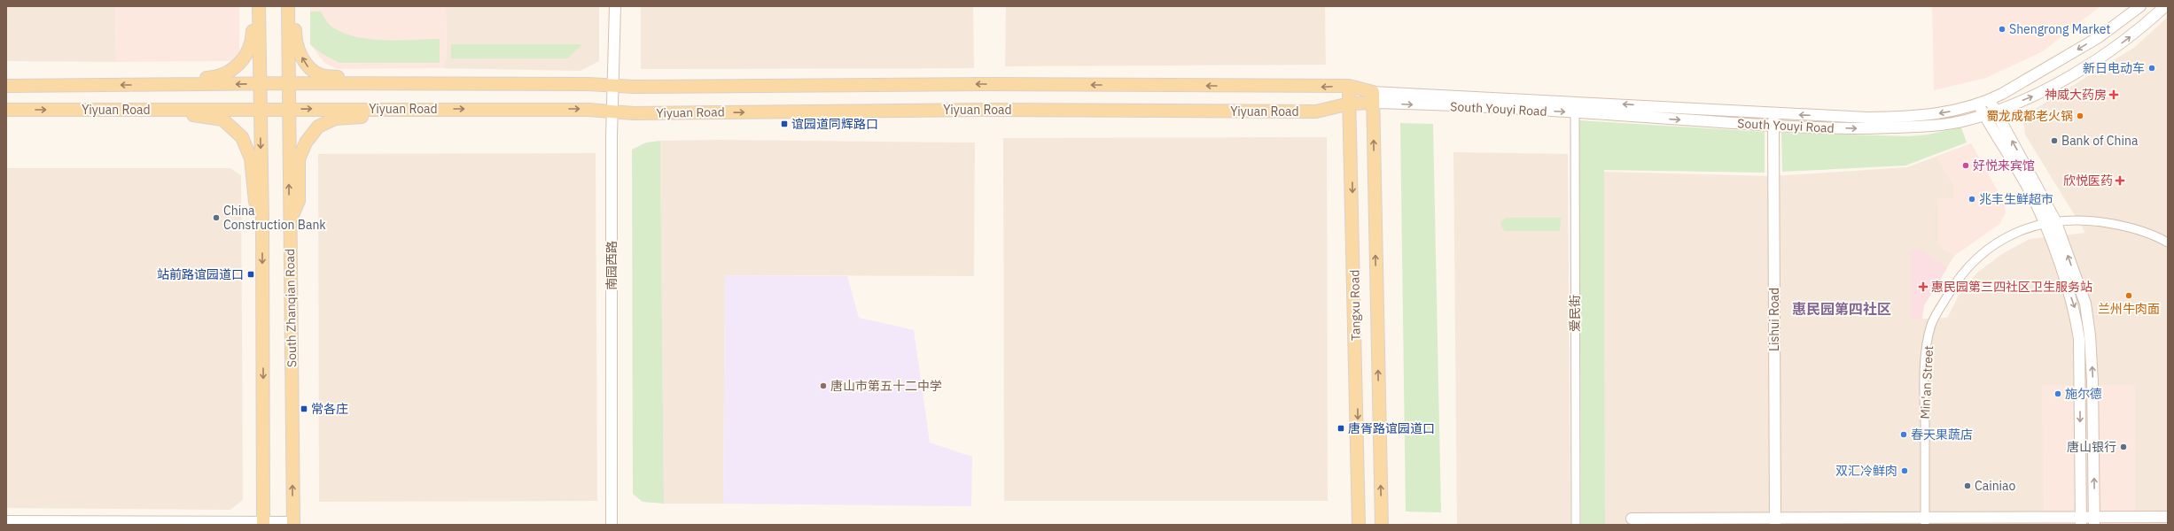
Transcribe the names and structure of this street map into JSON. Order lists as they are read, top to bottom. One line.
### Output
{"streets":{"main road":["Yiyuan Road","South Youyi Road","南园西路","Tangxu Road","South Zhanqian Road","Lishui Road"],"street":["爱民街","Min'an Street"]},"crossings":[["Yiyuan Road","South Youyi Road"],["Yiyuan Road","南园西路"],["Yiyuan Road","Tangxu Road"],["Yiyuan Road","South Zhanqian Road"],["South Youyi Road","Tangxu Road"],["South Youyi Road","爱民街"],["South Youyi Road","Lishui Road"]],"districts":["惠民园第四社区"],"places":{"other":["Shengrong Market","新日电动车","蜀龙成都老火锅","Bank of China","好悦来宾馆","兆丰生鲜超市","China Construction Bank","兰州牛肉面","唐山市第五十二中学","施尔德","春天果蔬店","唐山银行","双汇冷鲜肉","Cainiao"],"health":["神威大药房","欣悦医药","惠民园第三四社区卫生服务站"],"transit":["谊园道同辉路口","站前路谊园道口","常各庄","唐胥路谊园道口"]}}
